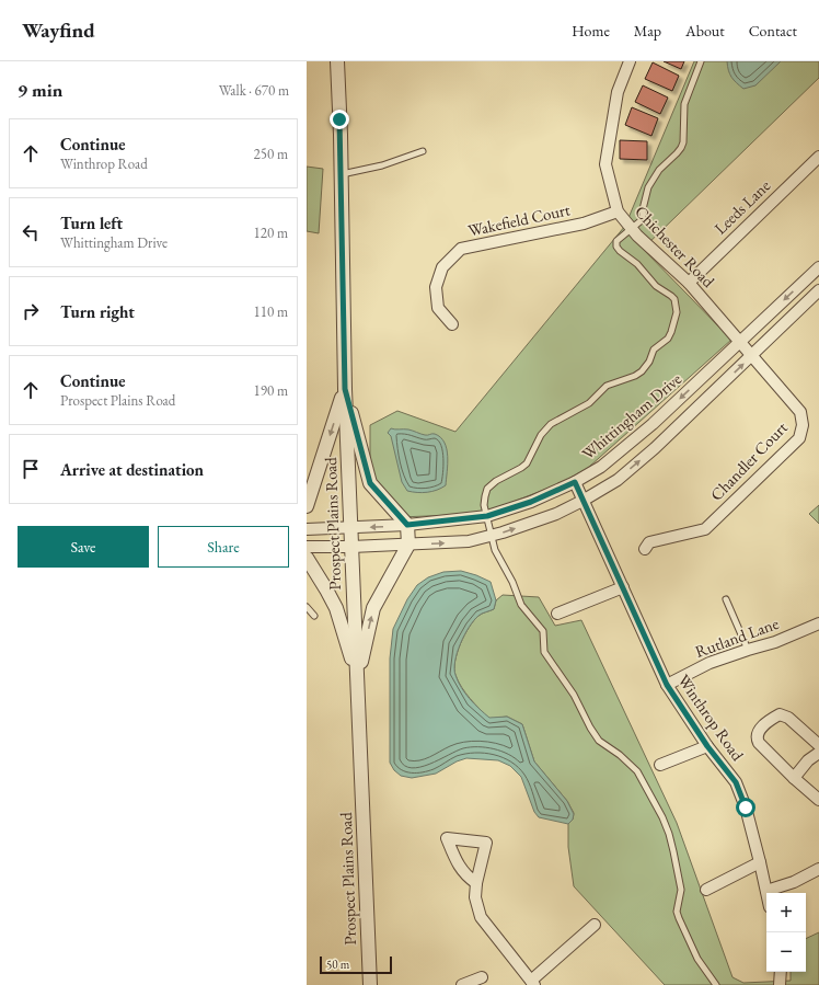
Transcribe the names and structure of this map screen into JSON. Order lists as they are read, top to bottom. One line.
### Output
{"streets":{"street":["Leeds Lane","Wakefield Court","Chichester Road","Whittingham Drive","Chandler Court","Prospect Plains Road","Rutland Lane","Winthrop Road"]},"crossings":[["Leeds Lane","Chichester Road"],["Wakefield Court","Chichester Road"],["Chichester Road","Whittingham Drive"],["Chichester Road","Chandler Court"],["Whittingham Drive","Chandler Court"],["Whittingham Drive","Prospect Plains Road"],["Whittingham Drive","Winthrop Road"],["Rutland Lane","Winthrop Road"]],"scale_bar":"50 m","page":{"header":"Wayfind","nav":["Home","Map","About","Contact"],"heading":["9 min","Walk · 670 m"],"list":[["Continue","Winthrop Road","250 m"],["Turn left","Whittingham Drive","120 m"],["Turn right","110 m"],["Continue","Prospect Plains Road","190 m"],"Arrive at destination"],"buttons":["Save","Share"],"map_buttons":["+","−"],"scale":"50 m"}}
